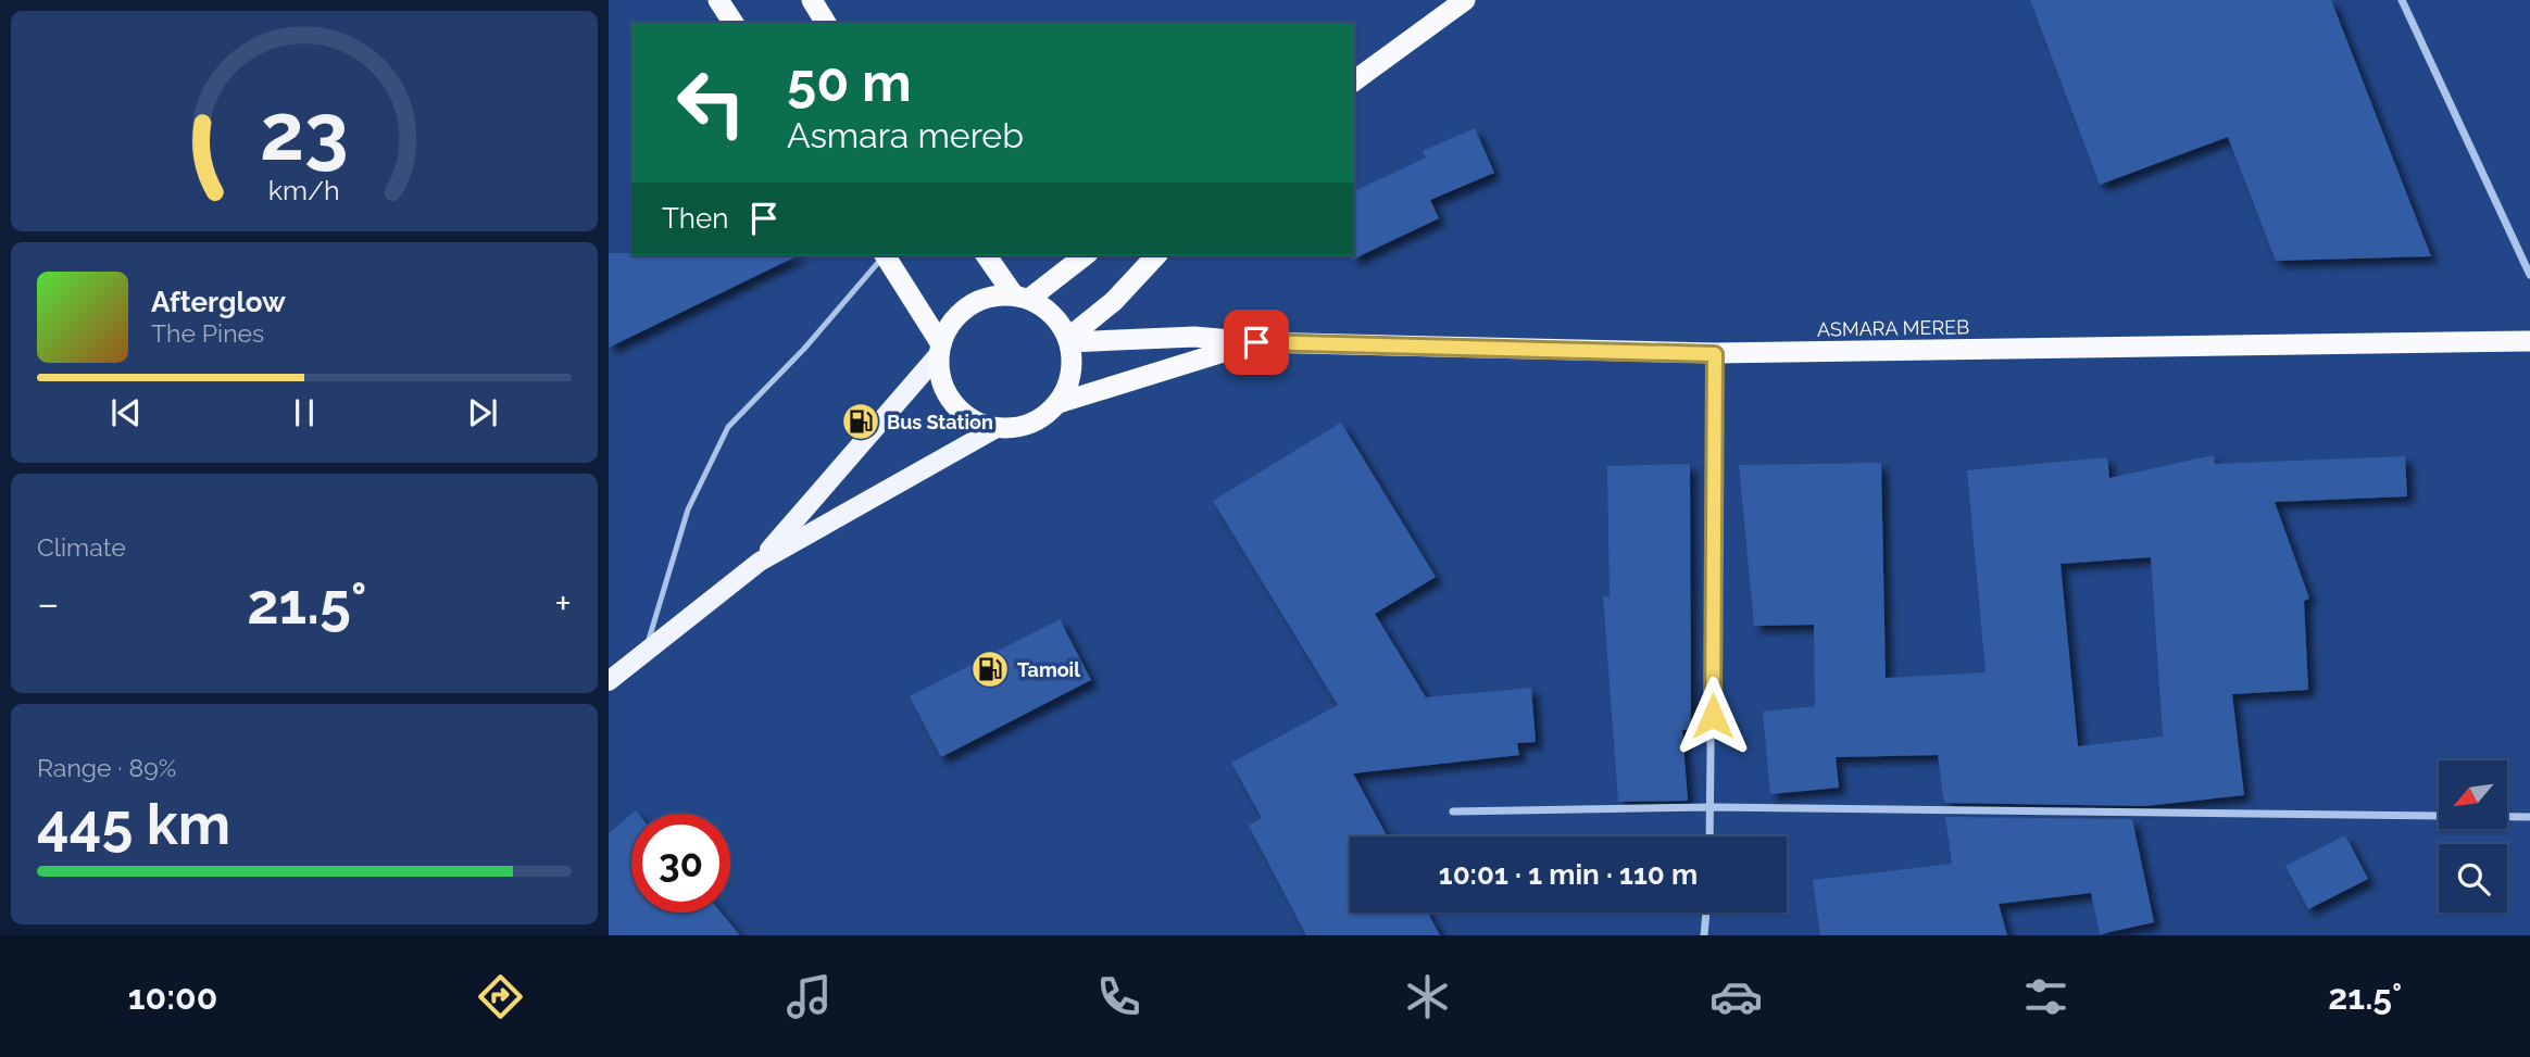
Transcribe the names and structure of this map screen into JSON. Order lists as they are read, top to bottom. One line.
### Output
{"streets":{"highway":["ASMARA MEREB"]},"places":{"fuel station":["Bus Station","Tamoil"]},"north":"bottom left","page":{"turn":["50 m","Asmara mereb"],"then":"Then","song":["Afterglow","The Pines"],"tile":["Climate",["Range · 89%","445 km"]],"heat":["−","21.5°","+"],"limit":"30","trip":"10:01 · 1 min · 110 m","tabs":["10:00","21.5°"],"gauge":["23","km/h"]}}
